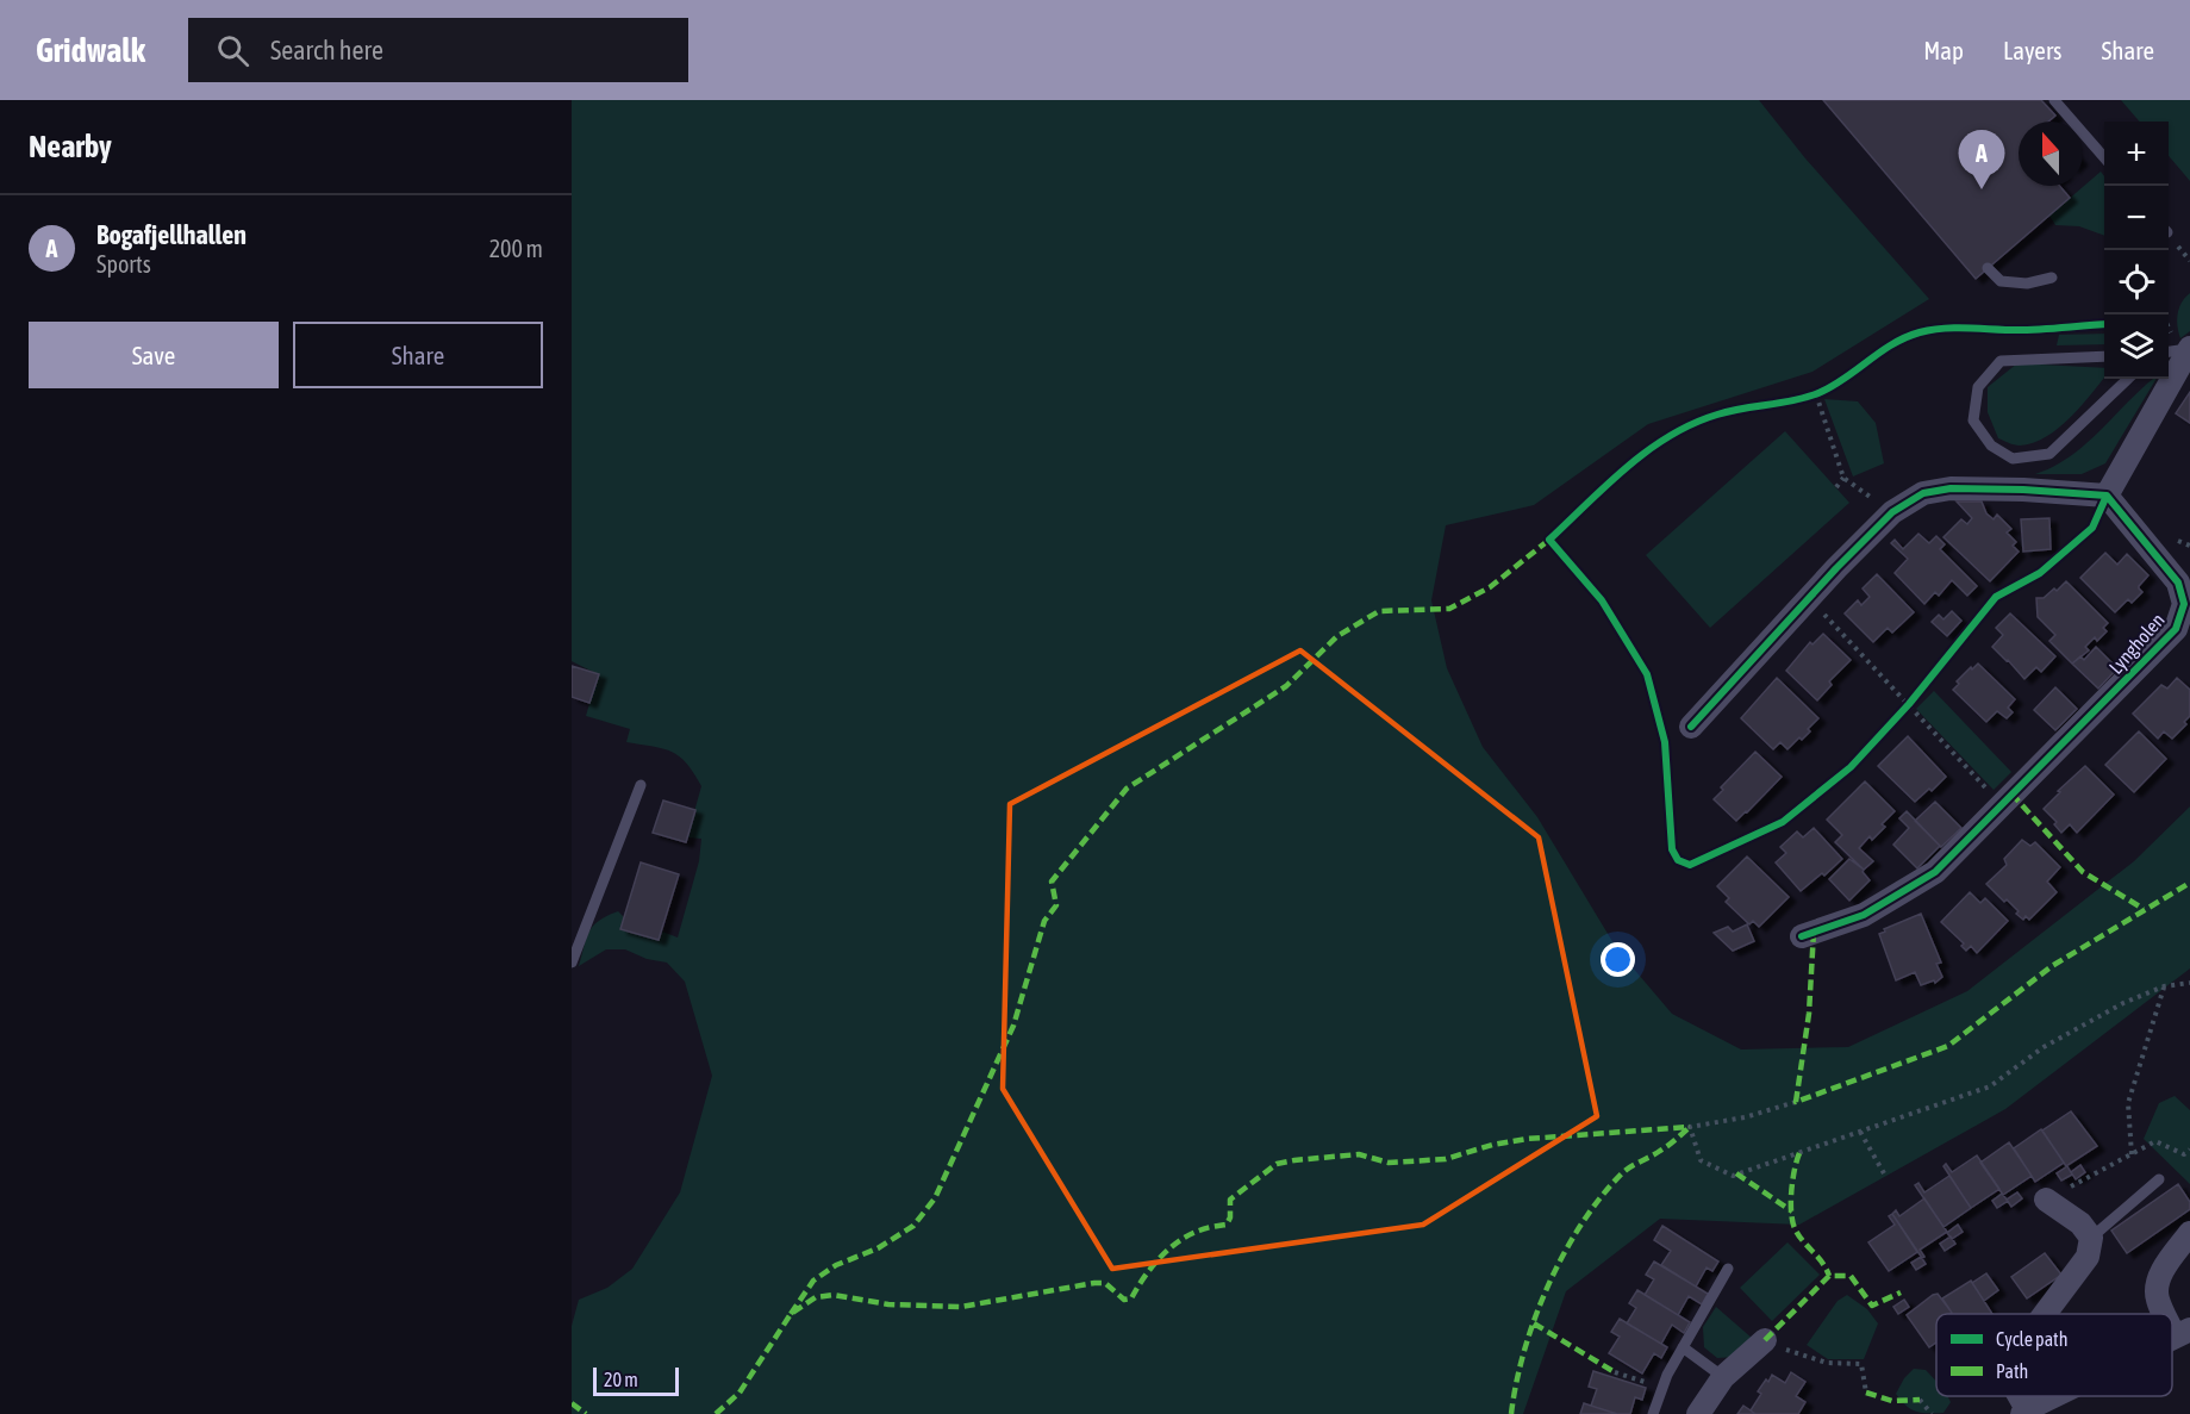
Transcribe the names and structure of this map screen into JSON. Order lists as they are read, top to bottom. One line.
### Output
{"streets":{"street":["Lyngholen"]},"legend":["Cycle path","Path"],"scale_bar":"20 m","north":"top","page":{"header":"Gridwalk","search":"Search here","nav":["Map","Layers","Share"],"heading":"Nearby","map_buttons":["+","−"],"pins":"A","list":[{"mark":"A","name":"Bogafjellhallen","note":"Sports","value":"200 m"}],"buttons":["Save","Share"],"scale":"20 m"}}
